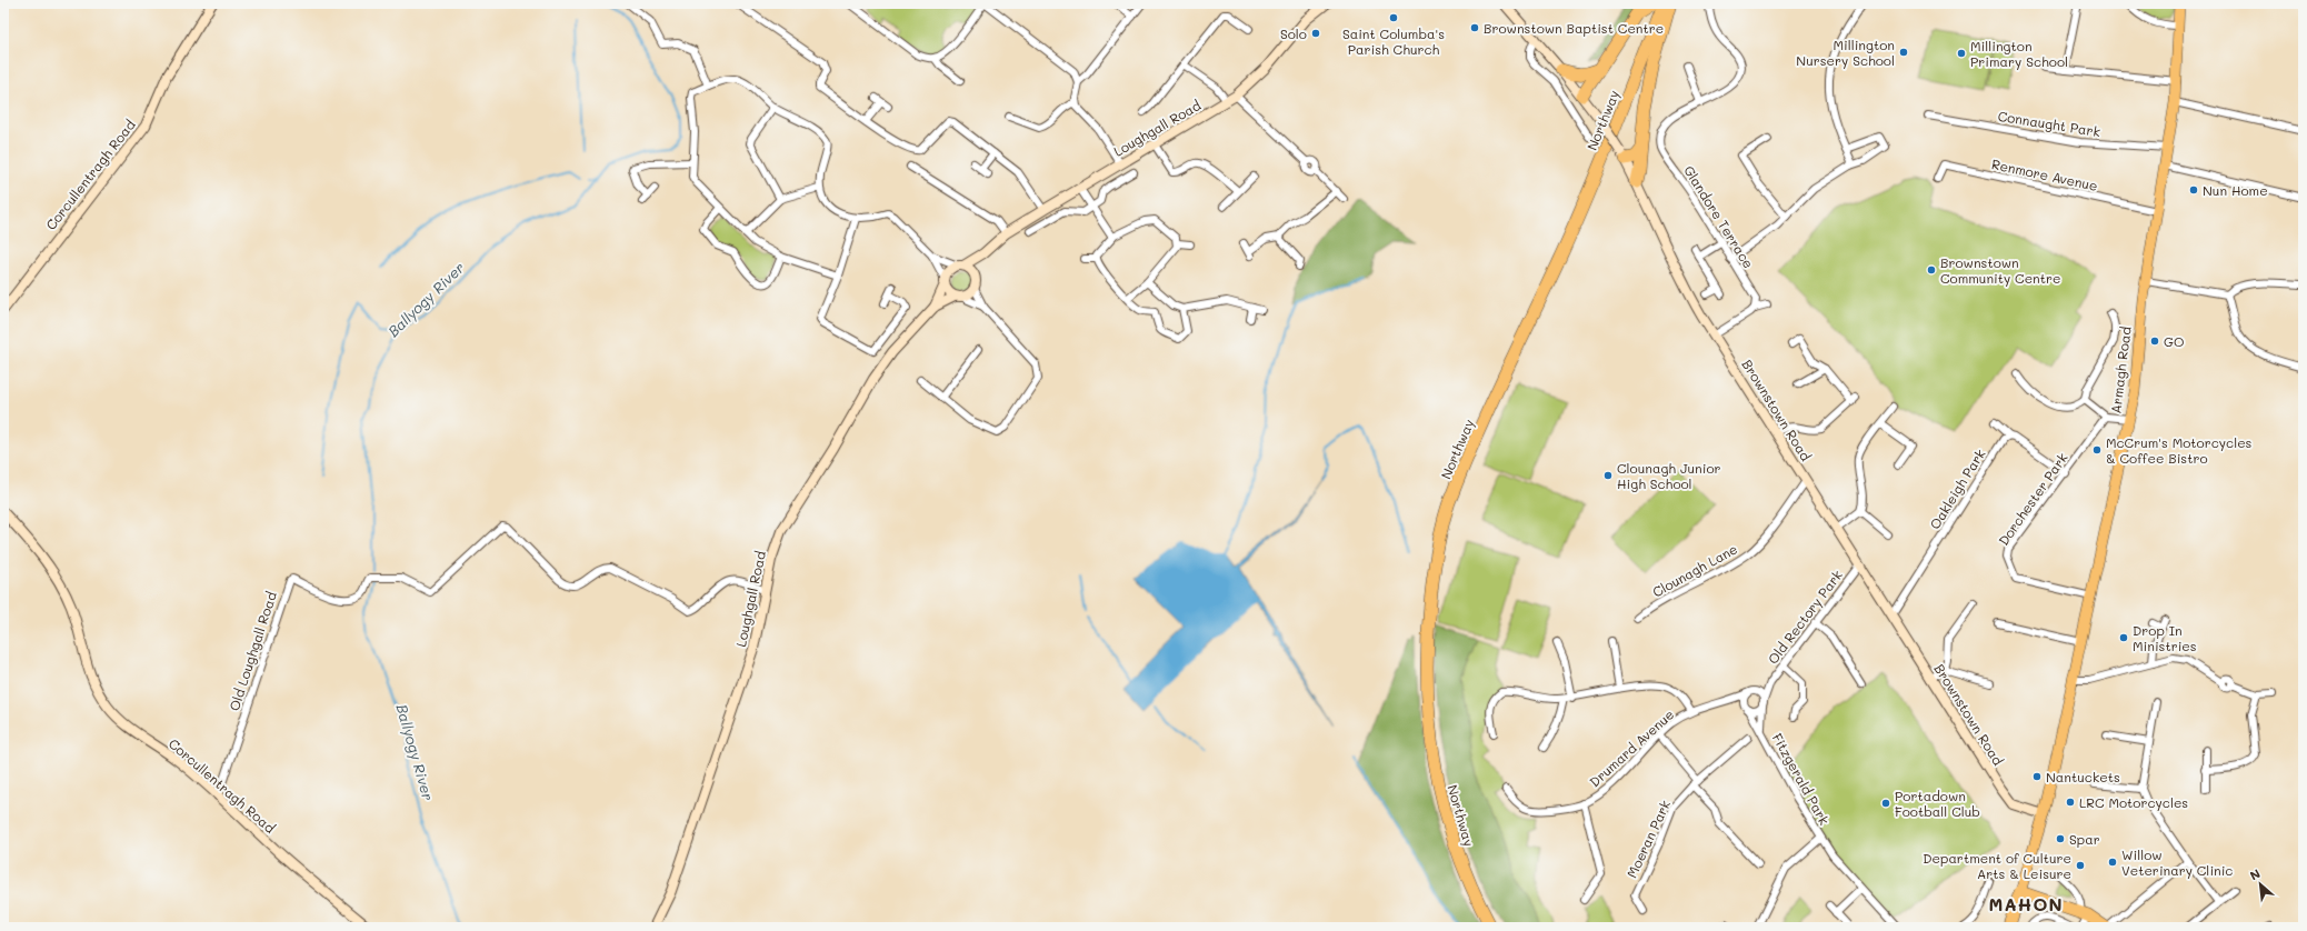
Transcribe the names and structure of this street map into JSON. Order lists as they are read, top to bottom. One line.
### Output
{"streets":{"highway":["Northway"],"main road":["Loughgall Road","Corcullentragh Road","Armagh Road","Brownstown Road"],"street":["Connaught Park","Renmore Avenue","Glandore Terrace","Oakleigh Park","Dorchester Park","Clounagh Lane","Old Rectory Park","Old Loughgall Road","Drumard Avenue","Fitzgerald Park","Moeran Park"]},"crossings":[["Connaught Park","Armagh Road"],["Loughgall Road","Old Loughgall Road"],["Corcullentragh Road","Old Loughgall Road"],["Renmore Avenue","Armagh Road"],["Armagh Road","Brownstown Road"],["Armagh Road","Dorchester Park"],["Brownstown Road","Oakleigh Park"],["Brownstown Road","Clounagh Lane"],["Brownstown Road","Old Rectory Park"],["Old Rectory Park","Drumard Avenue"],["Old Rectory Park","Fitzgerald Park"],["Drumard Avenue","Fitzgerald Park"]],"districts":["MAHON"],"water":["Ballyogy River"],"places":["Saint Columba's Parish Church","Brownstown Baptist Centre","Solo","Millington Nursery School","Millington Primary School","Nun Home","Brownstown Community Centre","GO","McCrum's Motorcycles & Coffee Bistro","Clounagh Junior High School","Drop In Ministries","Nantuckets","LRC Motorcycles","Portadown Football Club","Spar","Willow Veterinary Clinic","Department of Culture Arts & Leisure"],"north":"top left"}
